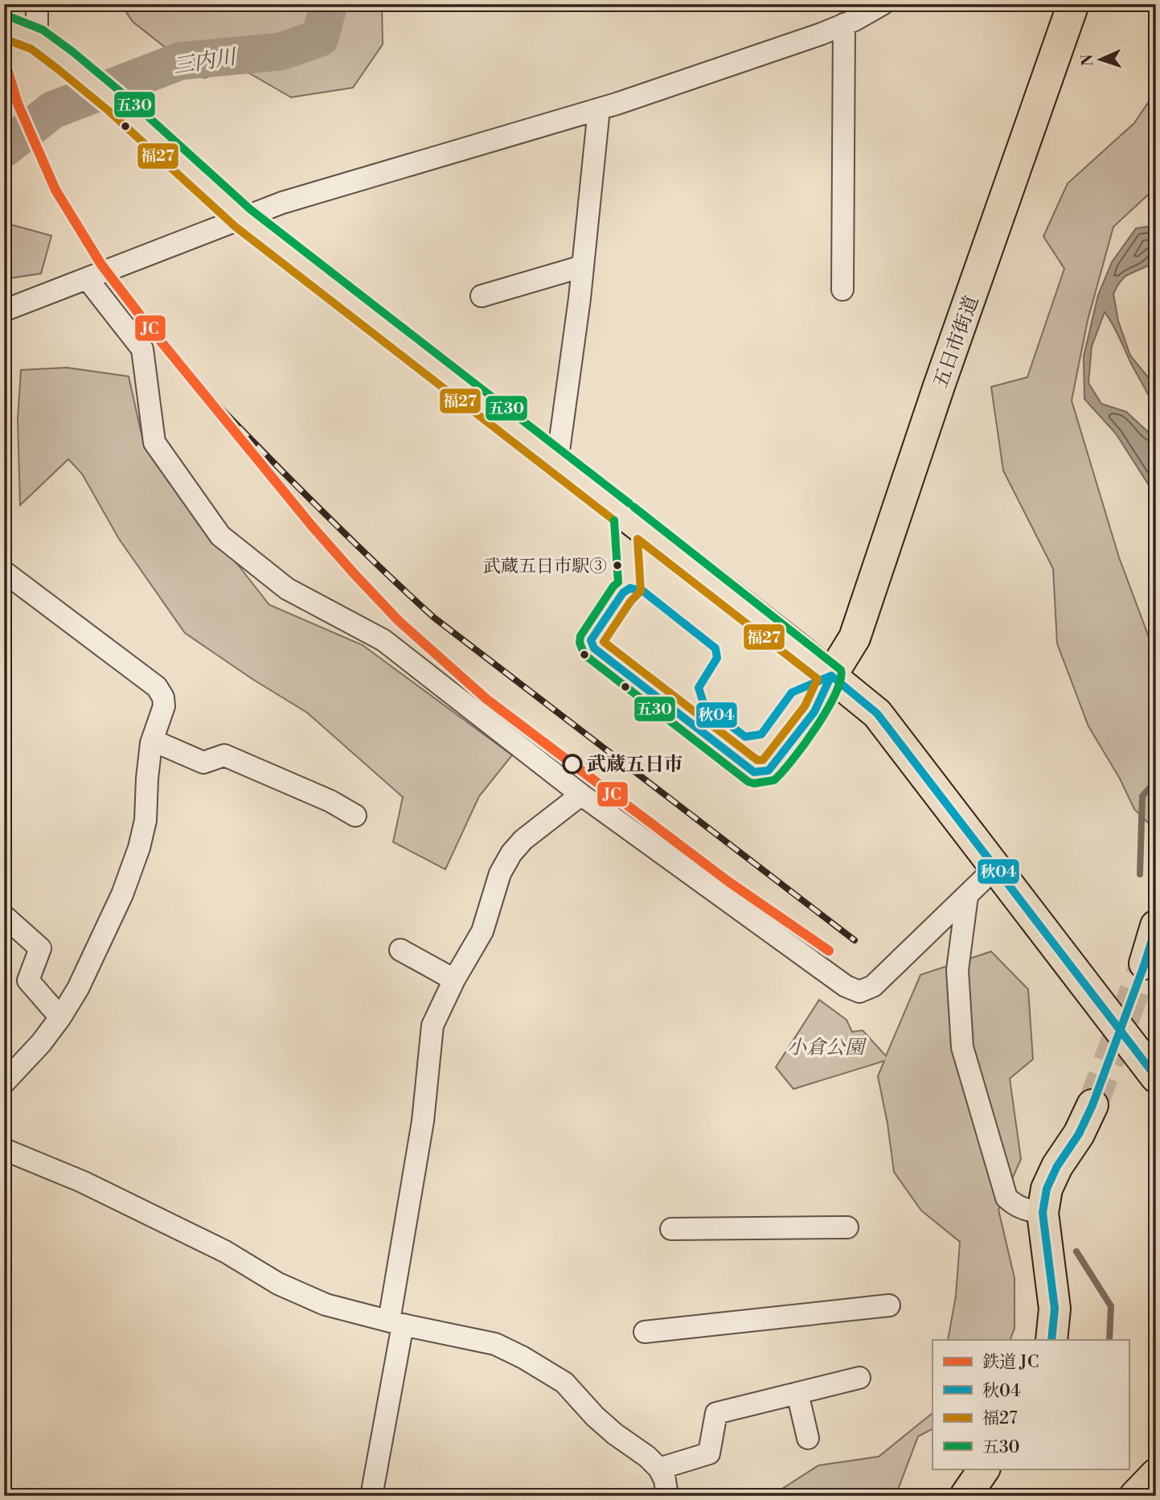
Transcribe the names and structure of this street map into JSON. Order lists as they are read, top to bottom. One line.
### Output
{"streets":{"main road":["五日市街道"]},"water":["三内川"],"parks":["小倉公園"],"places":["武蔵五日市駅③","武蔵五日市"],"lines":["transit line 五30","transit line 福27","rail line JC","transit line 秋04"],"legend":["鉄道 JC","秋04","福27","五30"],"north":"left"}
